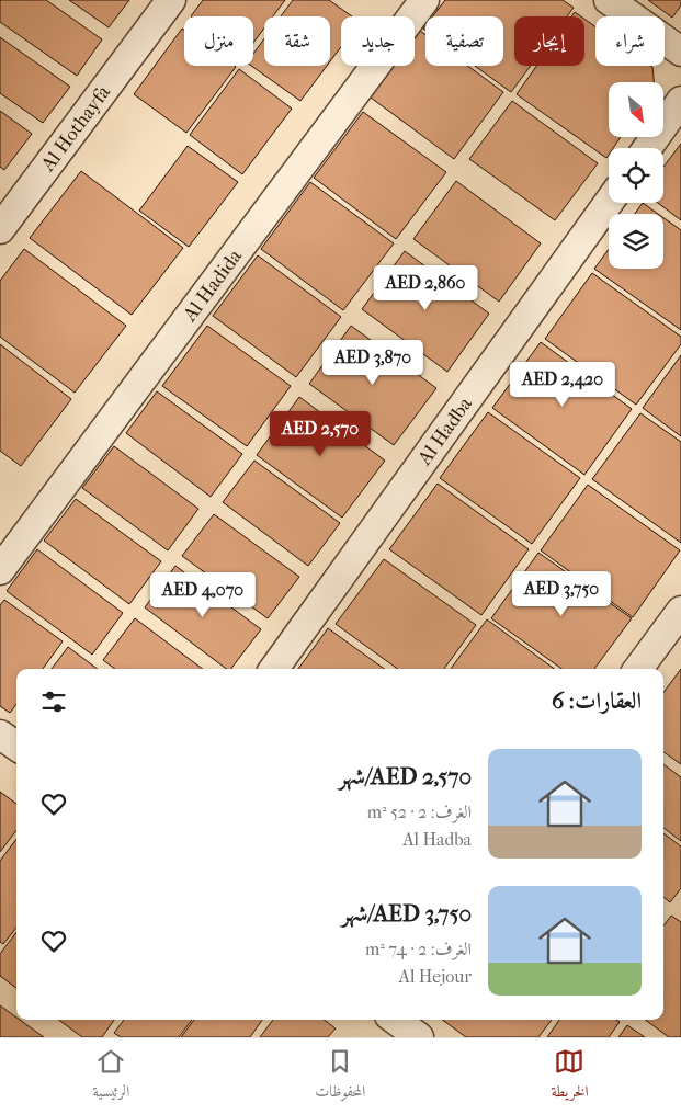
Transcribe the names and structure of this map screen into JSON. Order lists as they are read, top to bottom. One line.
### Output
{"streets":{"street":["Al Hothayfa","Al Hadida","Al Hadba"]},"north":"bottom right","page":{"chip":["شراء","إيجار","تصفية","جديد","شقة","منزل"],"price":["AED 2,860","AED 3,870","AED 2,420","AED 2,570","AED 3,750","AED 4,070"],"heading":"العقارات: 6","list":[{"name":"AED 2,570/شهر","note":"الغرف: 2 · 52 m² · Al Hadba"},{"name":"AED 3,750/شهر","note":"الغرف: 2 · 74 m² · Al Hejour"}],"tabs":["الخريطة","المحفوظات","الرئيسية"]}}
